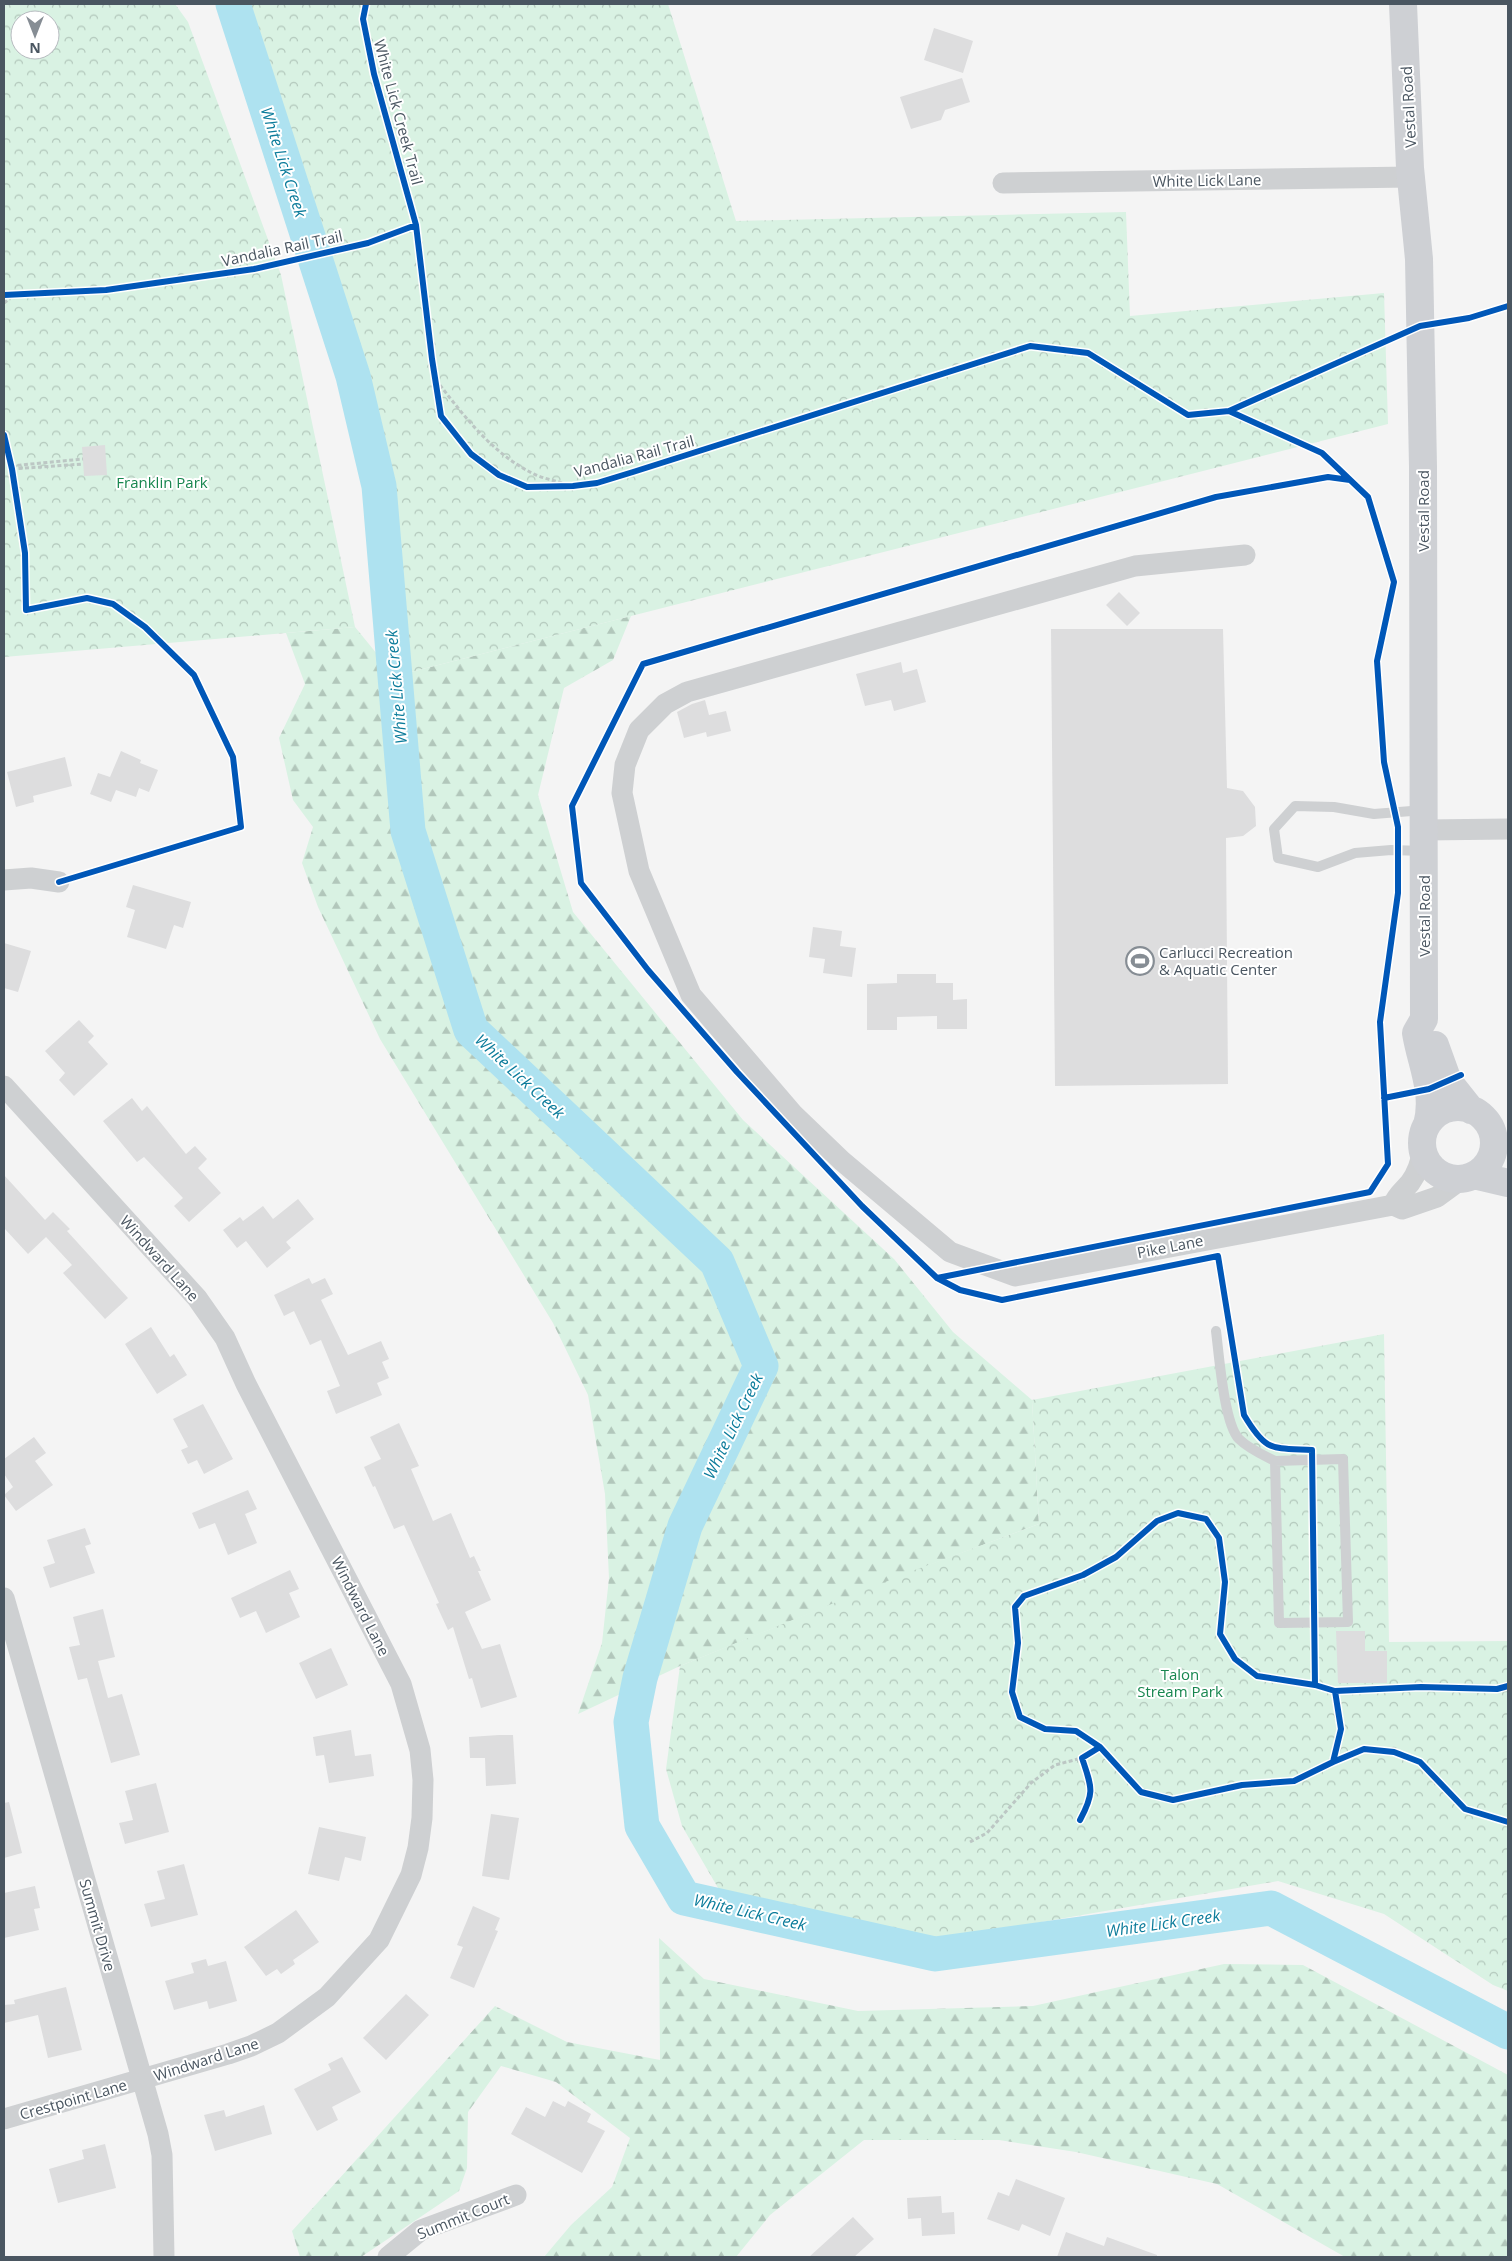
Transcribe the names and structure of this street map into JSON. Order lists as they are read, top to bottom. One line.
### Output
{"streets":{"street":["Vestal Road","White Lick Lane","Pike Lane","Windward Lane","Summit Drive","Crestpoint Lane","Summit Court"],"cycle path":["White Lick Creek Trail","Vandalia Rail Trail"]},"crossings":[["Vestal Road","White Lick Lane"],["Vestal Road","Pike Lane"],["Windward Lane","Summit Drive"],["Windward Lane","Crestpoint Lane"],["Summit Drive","Crestpoint Lane"]],"water":["White Lick Creek"],"parks":["Franklin Park","Talon Stream Park"],"places":{"sports":["Carlucci Recreation & Aquatic Center"]},"north":"bottom"}
